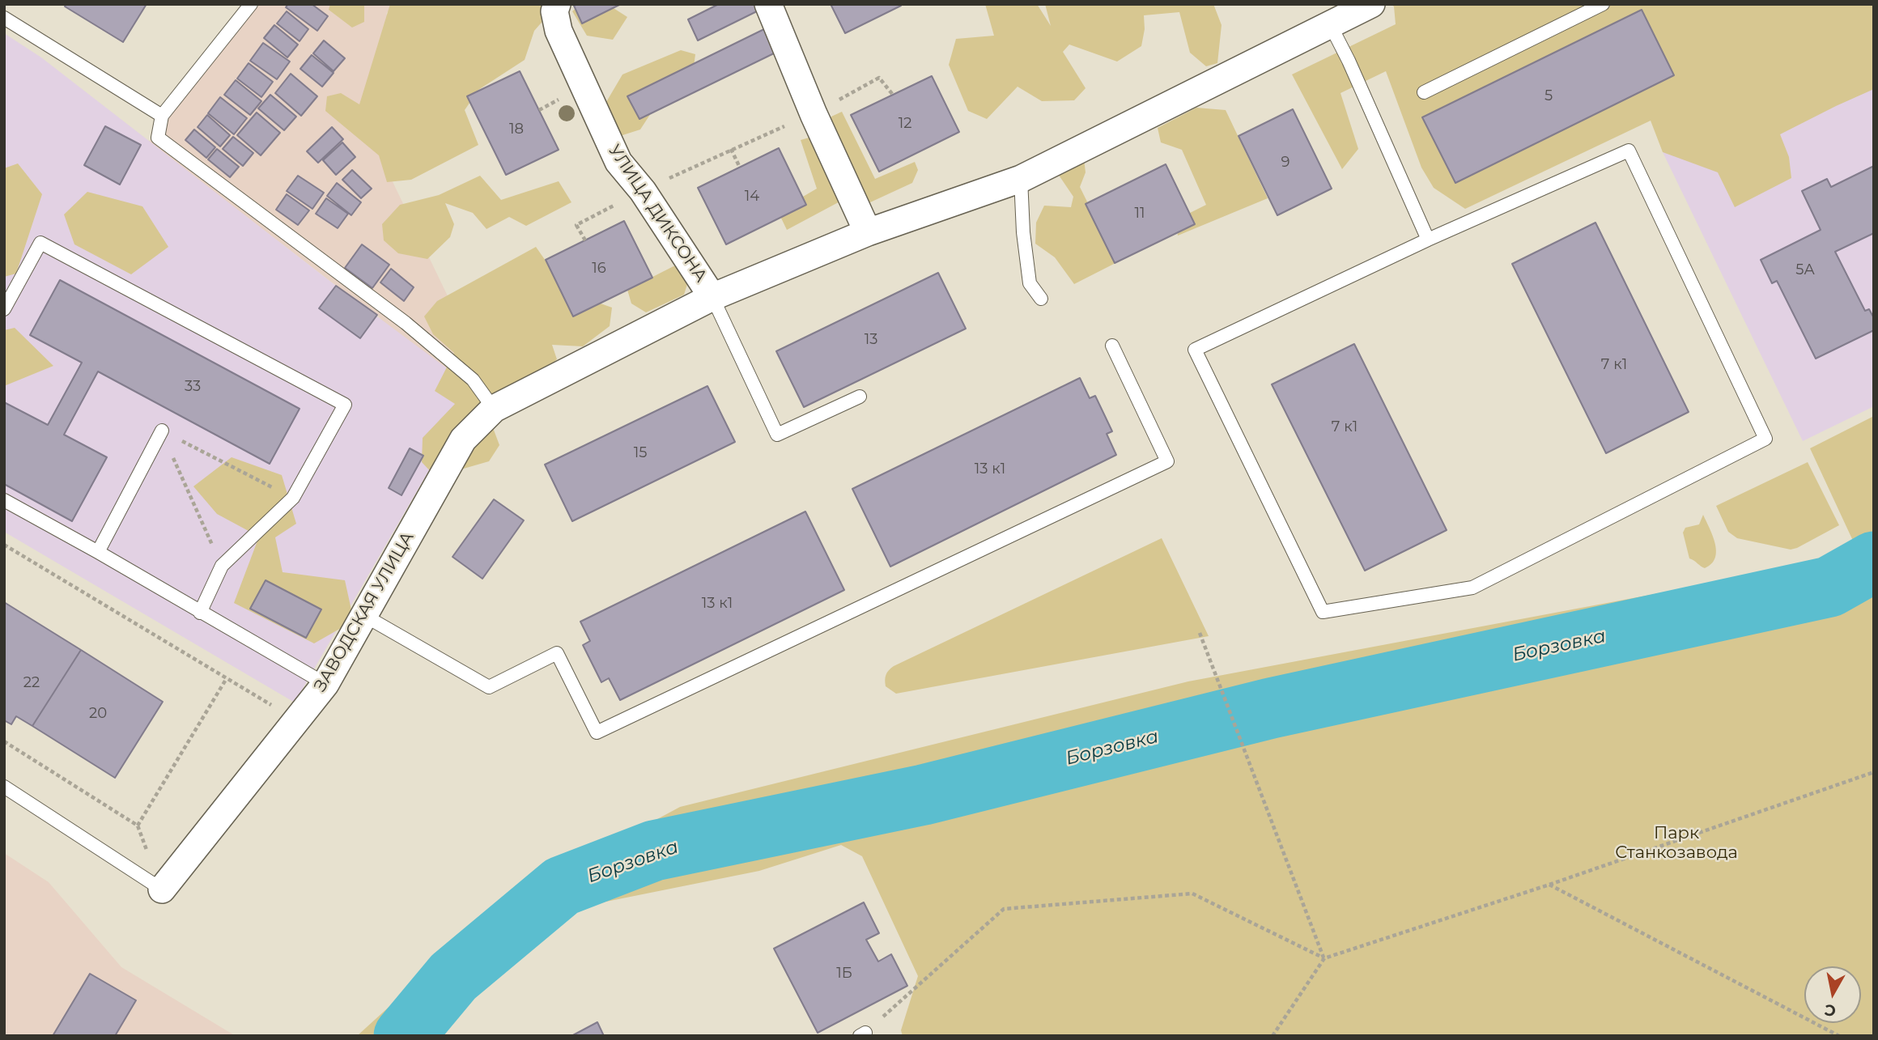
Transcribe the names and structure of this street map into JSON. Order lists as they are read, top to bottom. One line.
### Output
{"streets":{"street":["УЛИЦА ДИКСОНА","ЗАВОДСКАЯ УЛИЦА"]},"crossings":[["УЛИЦА ДИКСОНА","ЗАВОДСКАЯ УЛИЦА"]],"water":["Борзовка"],"parks":["Парк Станкозавода"],"house_numbers":["5","12","18","9","14","11","16","5А","13","7 к1","33","7 к1","15","13 к1","13 к1","22","20","1Б"],"north":"bottom"}
